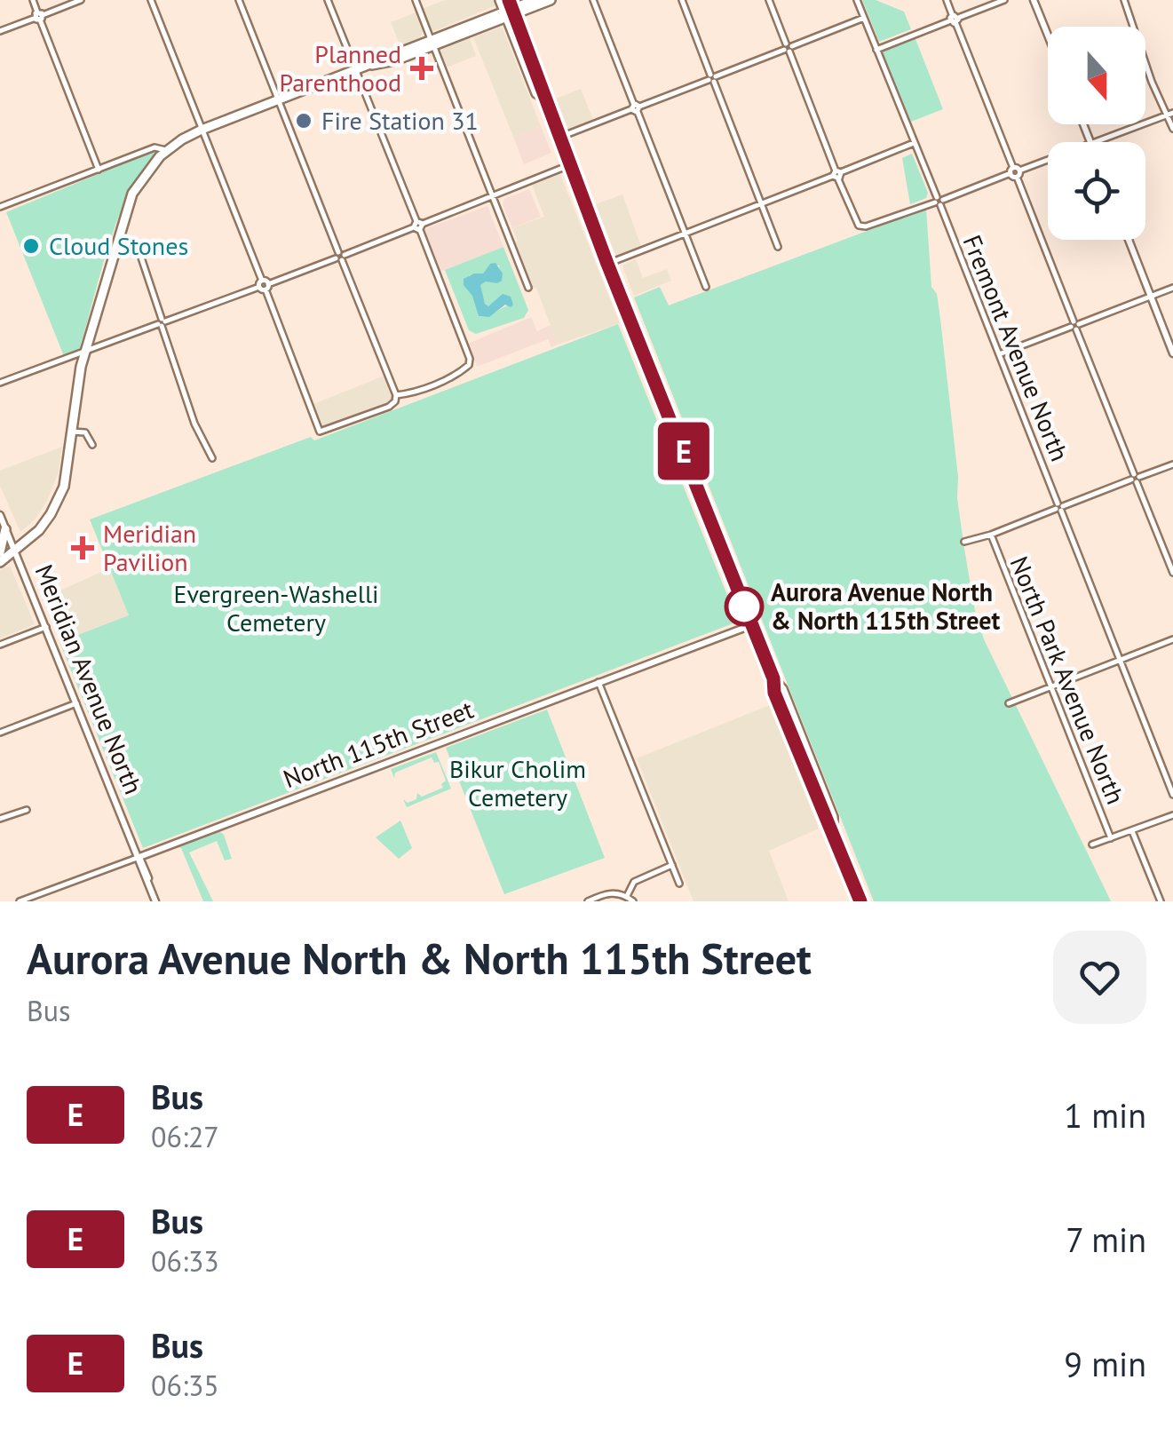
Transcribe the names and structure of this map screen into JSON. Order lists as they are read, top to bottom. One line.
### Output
{"streets":{"street":["Fremont Avenue North","Meridian Avenue North","North Park Avenue North","North 115th Street"]},"crossings":[["Meridian Avenue North","North 115th Street"]],"parks":["Evergreen-Washelli Cemetery","Bikur Cholim Cemetery"],"places":{"health":["Planned Parenthood","Meridian Pavilion"],"other":["Fire Station 31","Cloud Stones","Aurora Avenue North & North 115th Street"]},"lines":["bus line E"],"north":"bottom","page":{"on_map":"E","heading":["Aurora Avenue North & North 115th Street","Bus"],"list":[{"mark":"E","name":"Bus","note":"06:27","value":"1 min"},{"mark":"E","name":"Bus","note":"06:33","value":"7 min"},{"mark":"E","name":"Bus","note":"06:35","value":"9 min"}]}}
